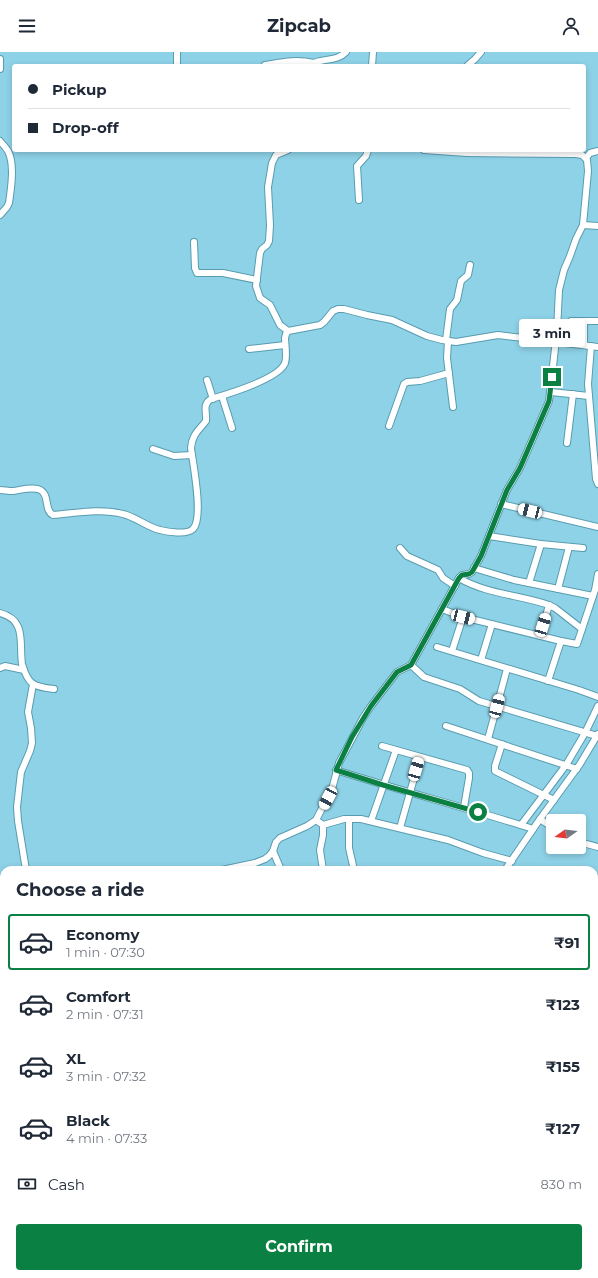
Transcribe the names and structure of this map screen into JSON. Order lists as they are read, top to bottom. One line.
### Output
{"north":"left","page":{"header":"Zipcab","banner":["Pickup","Drop-off"],"bubble":"3 min","heading":"Choose a ride","list":[{"name":"Economy","note":"1 min · 07:30","value":"₹91"},{"name":"Comfort","note":"2 min · 07:31","value":"₹123"},{"name":"XL","note":"3 min · 07:32","value":"₹155"},{"name":"Black","note":"4 min · 07:33","value":"₹127"}],"pay":["Cash","830 m"],"buttons":"Confirm"}}
